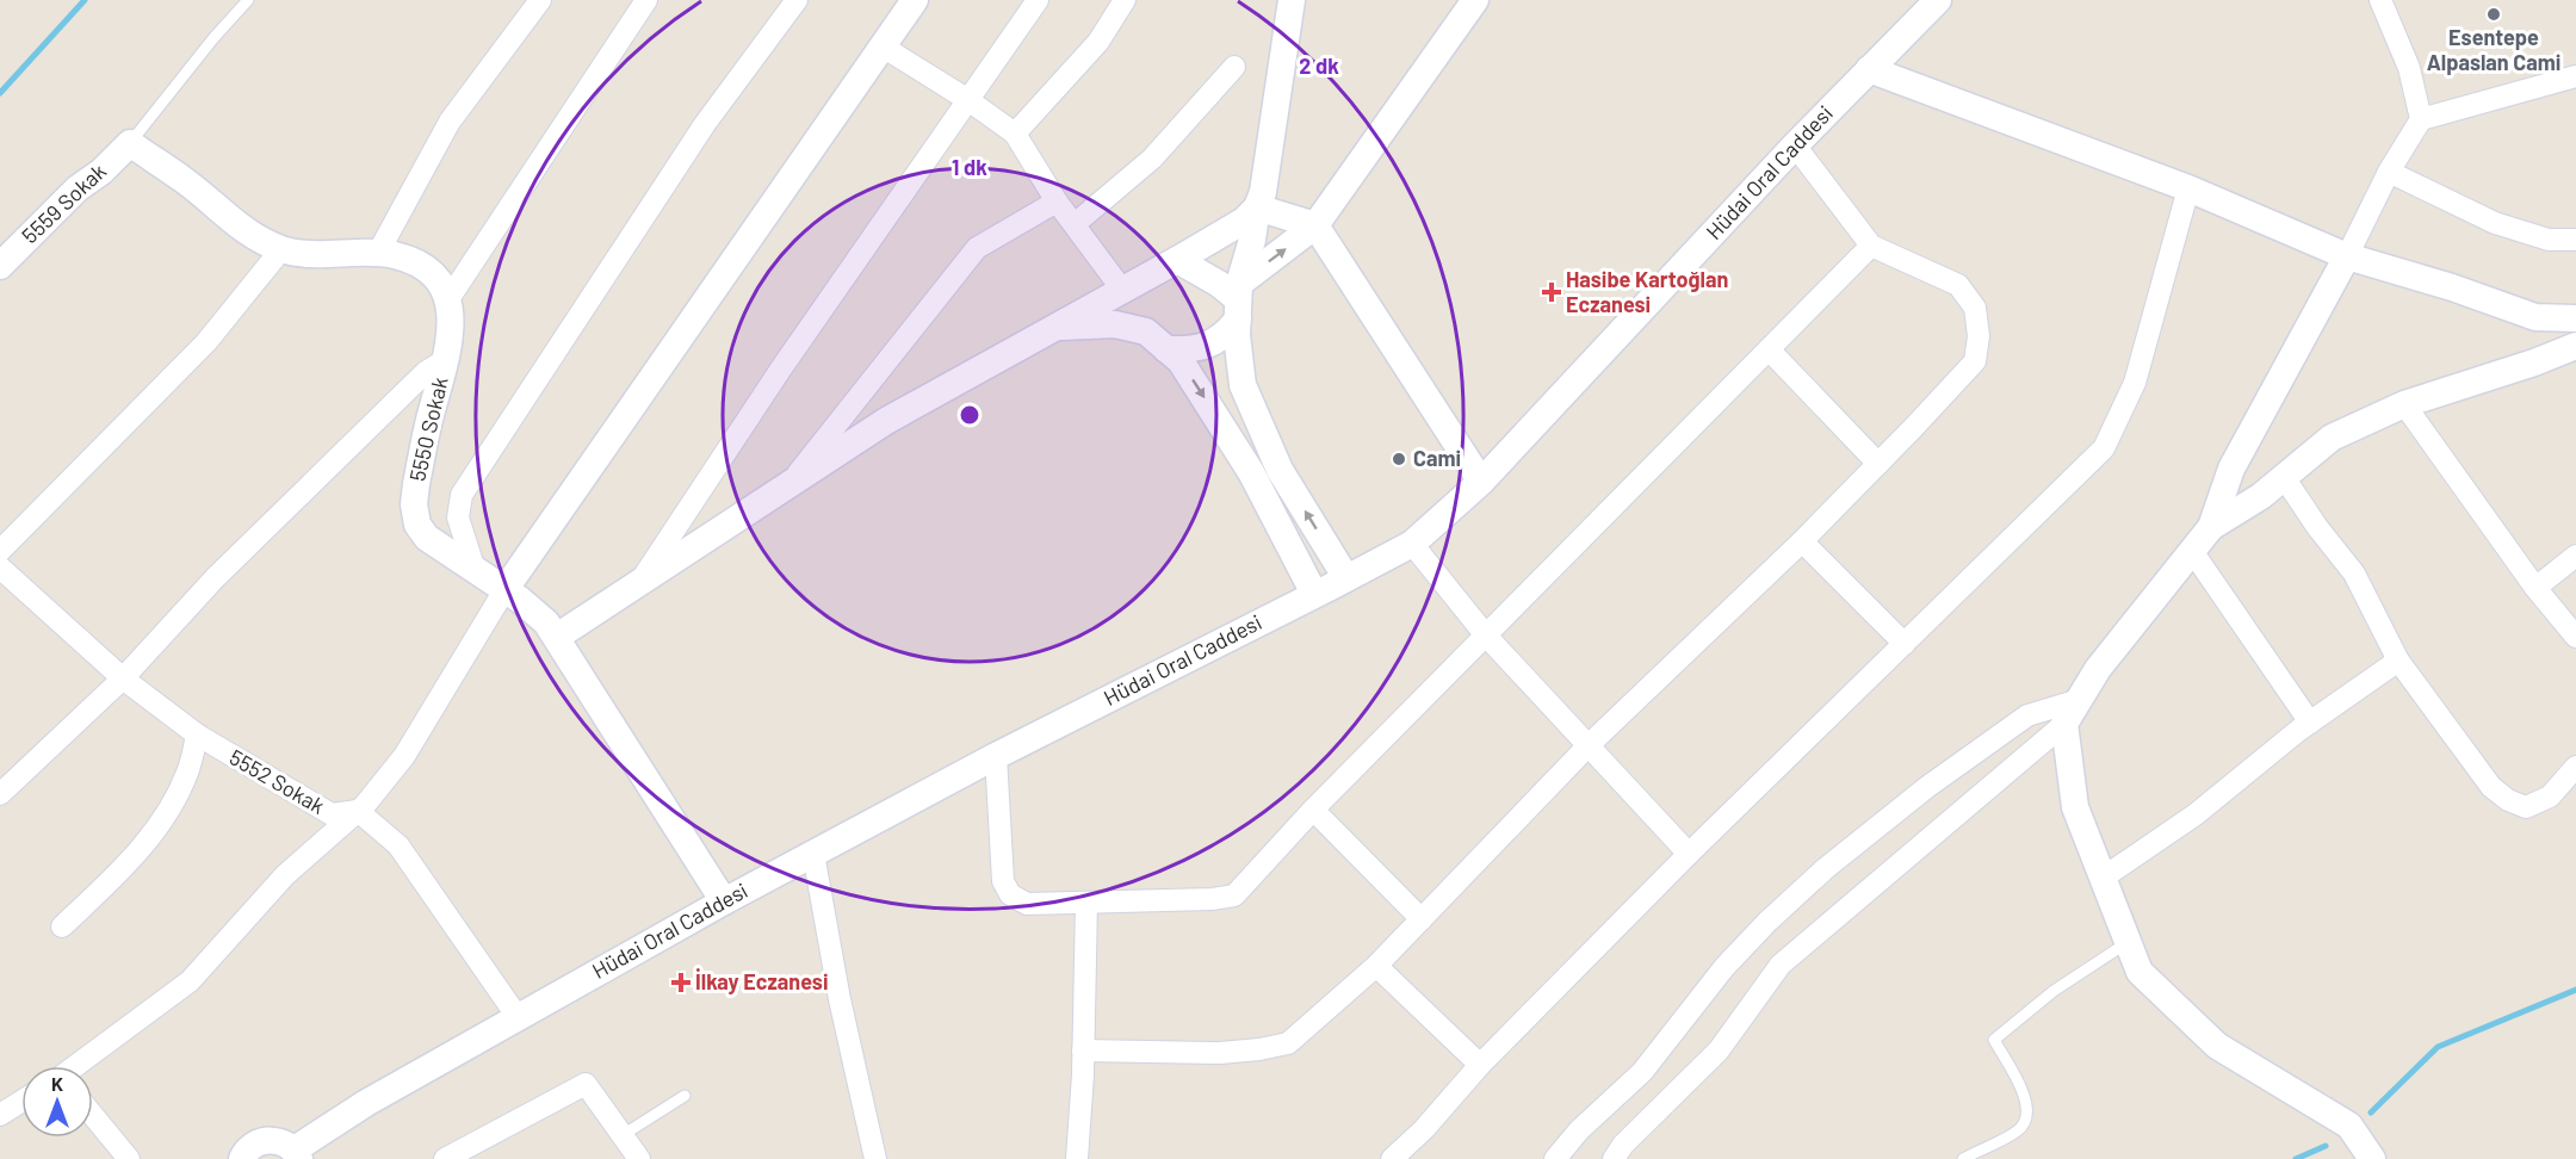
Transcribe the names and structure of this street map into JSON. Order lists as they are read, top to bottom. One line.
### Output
{"streets":{"street":["Hüdai Oral Caddesi","5559 Sokak","5550 Sokak","5552 Sokak"]},"crossings":[["Hüdai Oral Caddesi","5550 Sokak"],["Hüdai Oral Caddesi","5552 Sokak"]],"places":{"other":["Esentepe Alpaslan Cami","Cami"],"health":["Hasibe Kartoğlan Eczanesi","İlkay Eczanesi"]},"north":"top","rings":["2 dk","1 dk"]}
